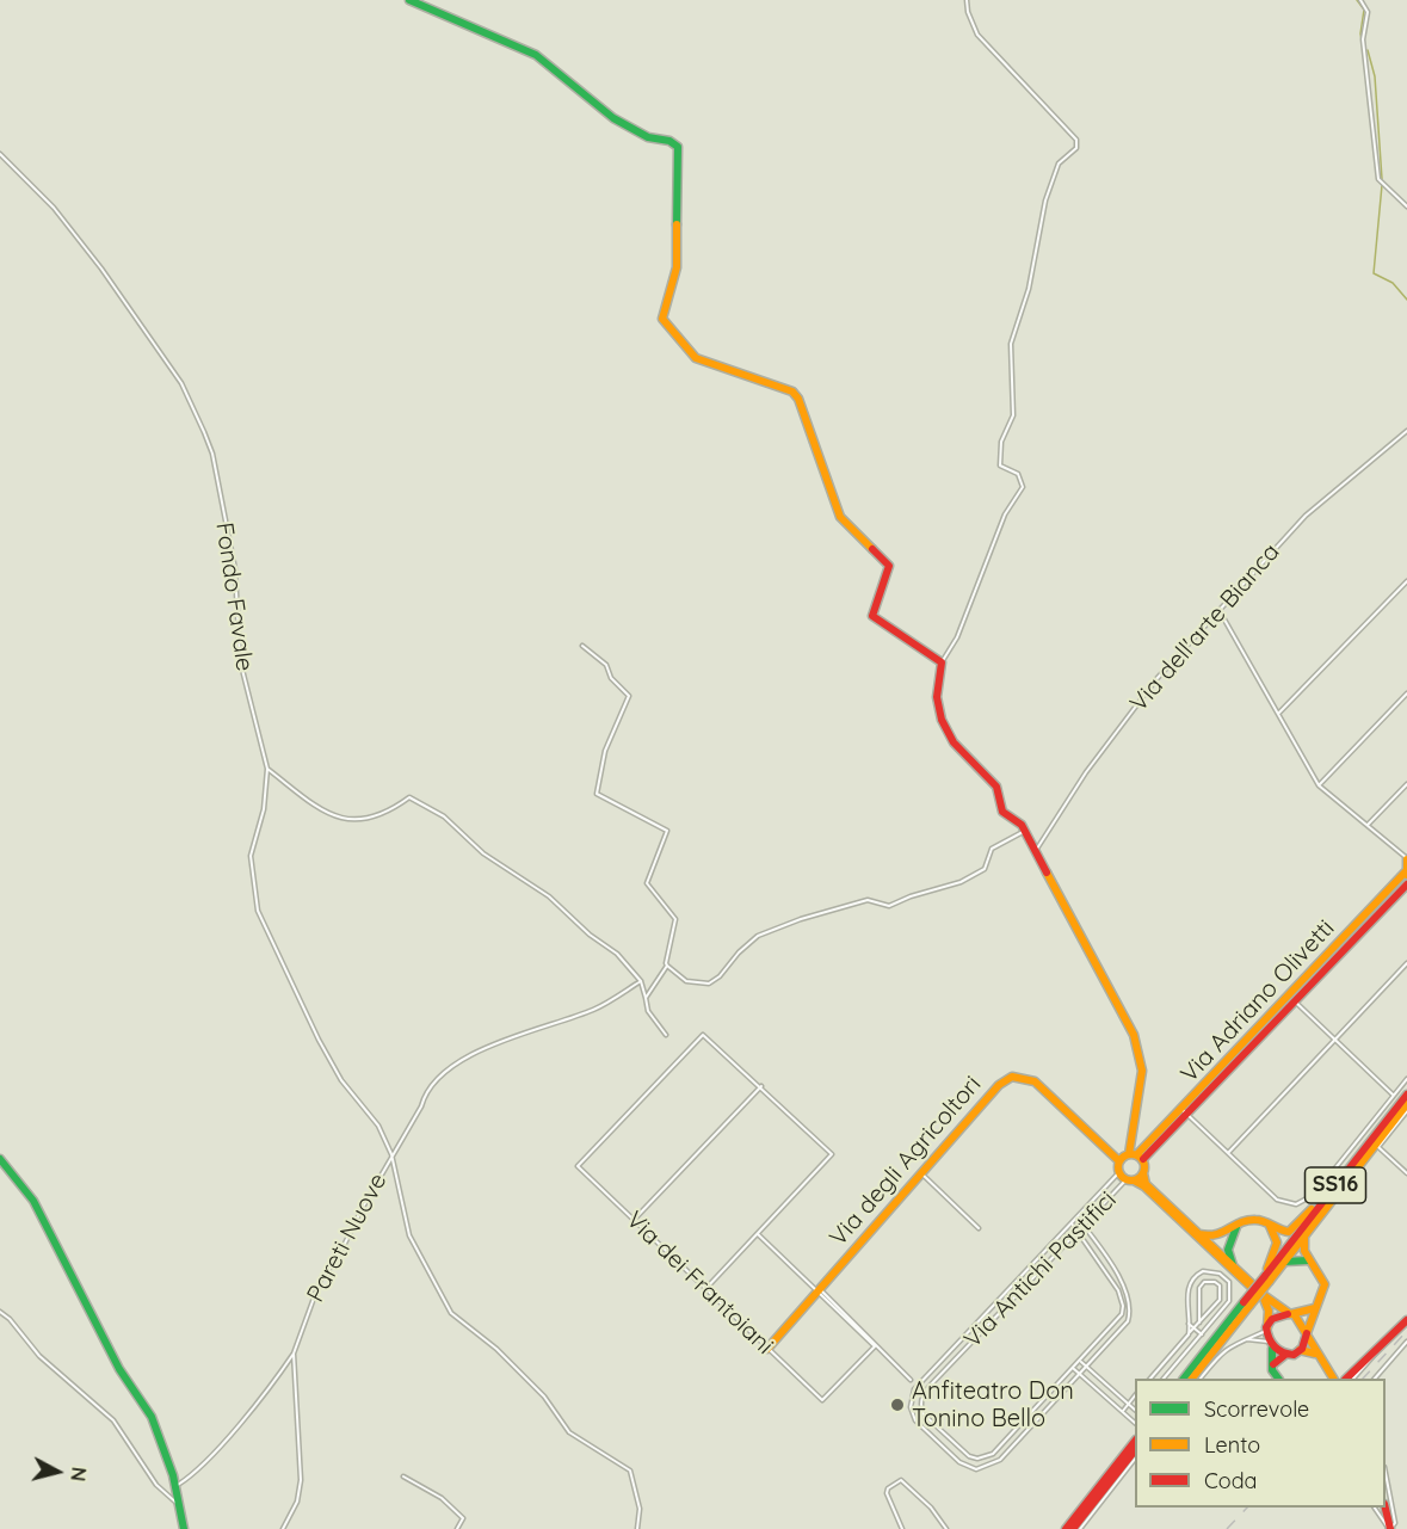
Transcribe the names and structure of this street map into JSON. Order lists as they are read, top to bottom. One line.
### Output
{"streets":{"main road":["Via Adriano Olivetti","Via degli Agricoltori","SS16"],"street":["Fondo Favale","Via dell'arte Bianca","Pareti Nuove","Via Antichi Pastifici","Via dei Frantoiani"]},"crossings":[["Fondo Favale","Pareti Nuove"],["Via Adriano Olivetti","Via degli Agricoltori"],["Via degli Agricoltori","Via dei Frantoiani"]],"places":["Anfiteatro Don Tonino Bello"],"legend":["Scorrevole","Lento","Coda"],"north":"right"}
